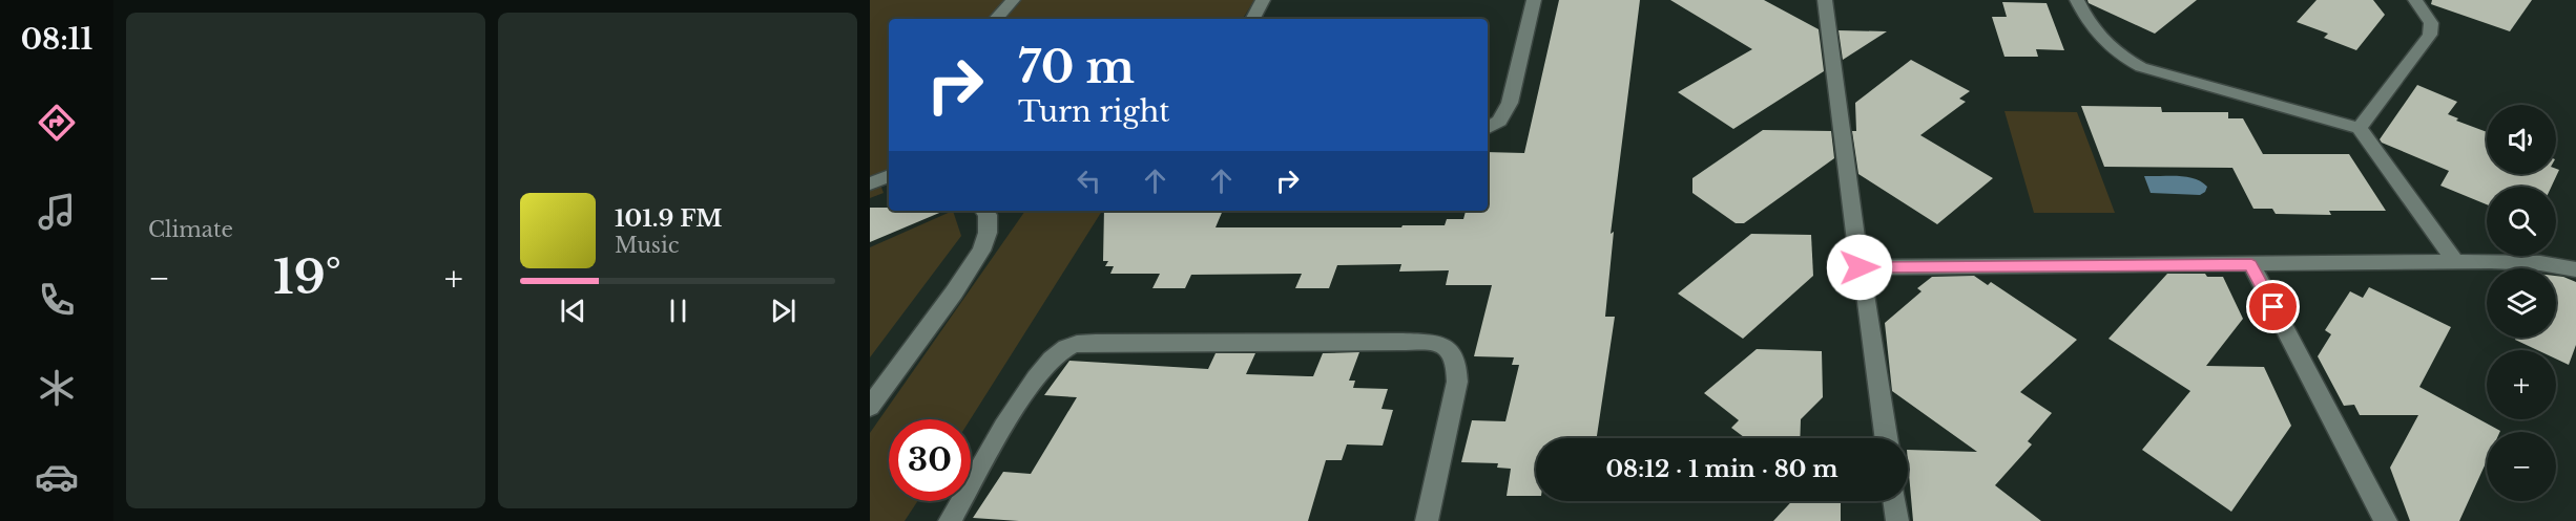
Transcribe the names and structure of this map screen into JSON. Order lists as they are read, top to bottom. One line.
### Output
{"page":{"tabs":"08:11","tile":"Climate","turn":["70 m","Turn right"],"map_buttons":["+","−"],"song":["101.9 FM","Music"],"heat":["−","19°","+"],"limit":"30","trip":"08:12 · 1 min · 80 m"}}
